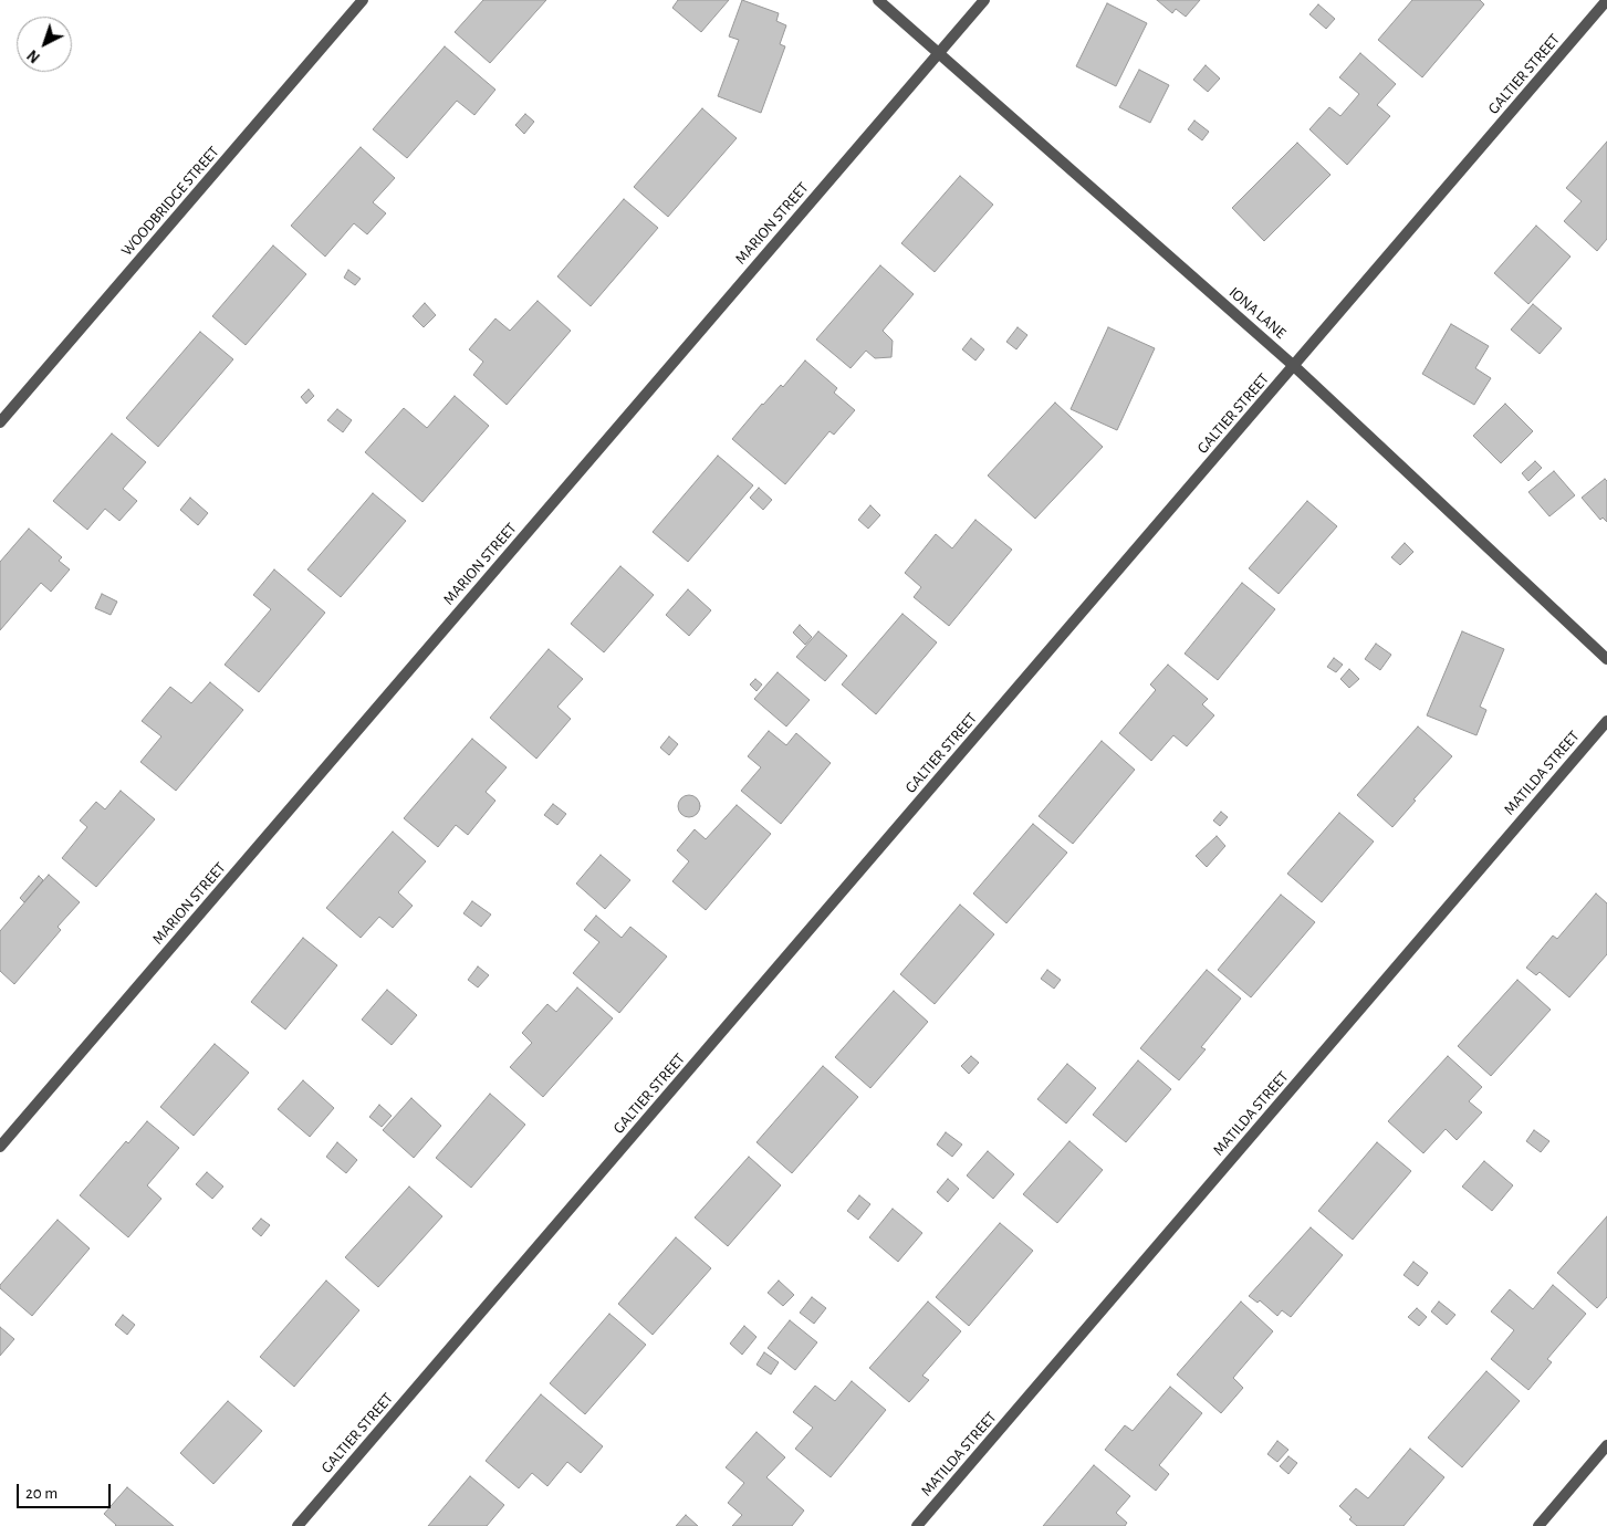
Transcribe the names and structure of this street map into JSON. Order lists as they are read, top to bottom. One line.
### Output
{"streets":{"street":["GALTIER STREET","WOODBRIDGE STREET","MARION STREET","IONA LANE","MATILDA STREET"]},"crossings":[["GALTIER STREET","IONA LANE"],["MARION STREET","IONA LANE"]],"scale_bar":"20 m","north":"bottom left"}
